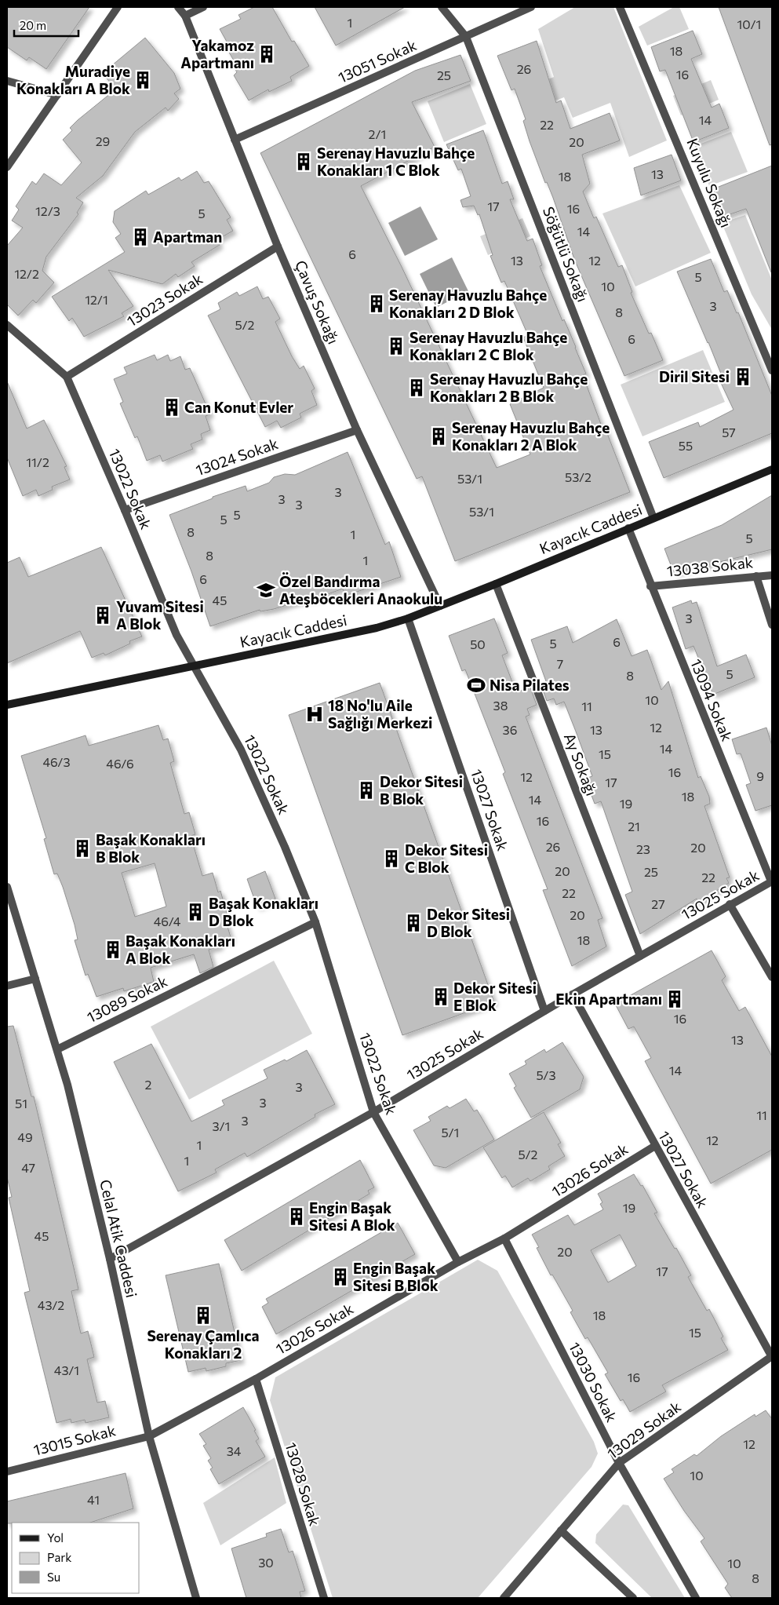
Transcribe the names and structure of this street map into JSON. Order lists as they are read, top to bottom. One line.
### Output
{"streets":{"main road":["Kayacık Caddesi"],"street":["13051 Sokak","Kuyulu Sokağı","Söğütlü Sokağı","13023 Sokak","Çavuş Sokağı","13024 Sokak","13022 Sokak","13038 Sokak","13094 Sokak","Ay Sokağı","13027 Sokak","13025 Sokak","13089 Sokak","13026 Sokak","Celal Atik Caddesi","13030 Sokak","13029 Sokak","13015 Sokak","13028 Sokak"]},"crossings":[["13051 Sokak","Söğütlü Sokağı"],["13051 Sokak","Çavuş Sokağı"],["Söğütlü Sokağı","Kayacık Caddesi"],["13023 Sokak","Çavuş Sokağı"],["13023 Sokak","13022 Sokak"],["Çavuş Sokağı","13024 Sokak"],["Çavuş Sokağı","Kayacık Caddesi"],["13024 Sokak","13022 Sokak"],["13022 Sokak","Kayacık Caddesi"],["13022 Sokak","13025 Sokak"],["13022 Sokak","13089 Sokak"],["13022 Sokak","13026 Sokak"],["Kayacık Caddesi","13094 Sokak"],["Kayacık Caddesi","Ay Sokağı"],["Kayacık Caddesi","13027 Sokak"],["13038 Sokak","13094 Sokak"],["13094 Sokak","13025 Sokak"],["Ay Sokağı","13025 Sokak"],["13027 Sokak","13025 Sokak"],["13027 Sokak","13026 Sokak"],["13027 Sokak","13029 Sokak"],["13025 Sokak","Celal Atik Caddesi"],["13089 Sokak","Celal Atik Caddesi"],["13026 Sokak","Celal Atik Caddesi"],["13026 Sokak","13030 Sokak"],["13026 Sokak","13015 Sokak"],["13026 Sokak","13028 Sokak"],["Celal Atik Caddesi","13015 Sokak"],["13030 Sokak","13029 Sokak"]],"places":{"building":["Yakamoz Apartmanı","Muradiye Konakları A Blok","Serenay Havuzlu Bahçe Konakları 1 C Blok","Apartman","Serenay Havuzlu Bahçe Konakları 2 D Blok","Serenay Havuzlu Bahçe Konakları 2 C Blok","Diril Sitesi","Serenay Havuzlu Bahçe Konakları 2 B Blok","Can Konut Evler","Serenay Havuzlu Bahçe Konakları 2 A Blok","Yuvam Sitesi A Blok","Dekor Sitesi B Blok","Başak Konakları B Blok","Dekor Sitesi C Blok","Başak Konakları D Blok","Dekor Sitesi D Blok","Başak Konakları A Blok","Dekor Sitesi E Blok","Ekin Apartmanı","Engin Başak Sitesi A Blok","Engin Başak Sitesi B Blok","Serenay Çamlıca Konakları 2"],"school or university":["Özel Bandırma Ateşböcekleri Anaokulu"],"sports":["Nisa Pilates"],"hospital":["18 No'lu Aile Sağlığı Merkezi"]},"house_numbers":["1","10/1","18","26","16","25","14","22","2/1","29","20","13","18","17","16","12/3","5","14","6","13","12","12/2","5","10","12/1","3","8","5/2","6","57","55","11/2","53/2","53/1","3","3","3","53/1","5","5","8","1","5","8","1","6","45","3","6","5","50","7","5","8","10","38","11","12","36","13","14","15","46/3","46/6","16","9","12","17","18","14","19","16","21","26","20","23","20","25","22","22","27","20","46/4","18","16","13","14","5/3","2","3","3","51","11","3","3/1","5/1","49","12","1","5/2","1","47","19","45","20","17","43/2","18","15","43/1","16","12","34","10","41","30","10","8"],"legend":["Yol","Park","Su"],"scale_bar":"20 m"}
